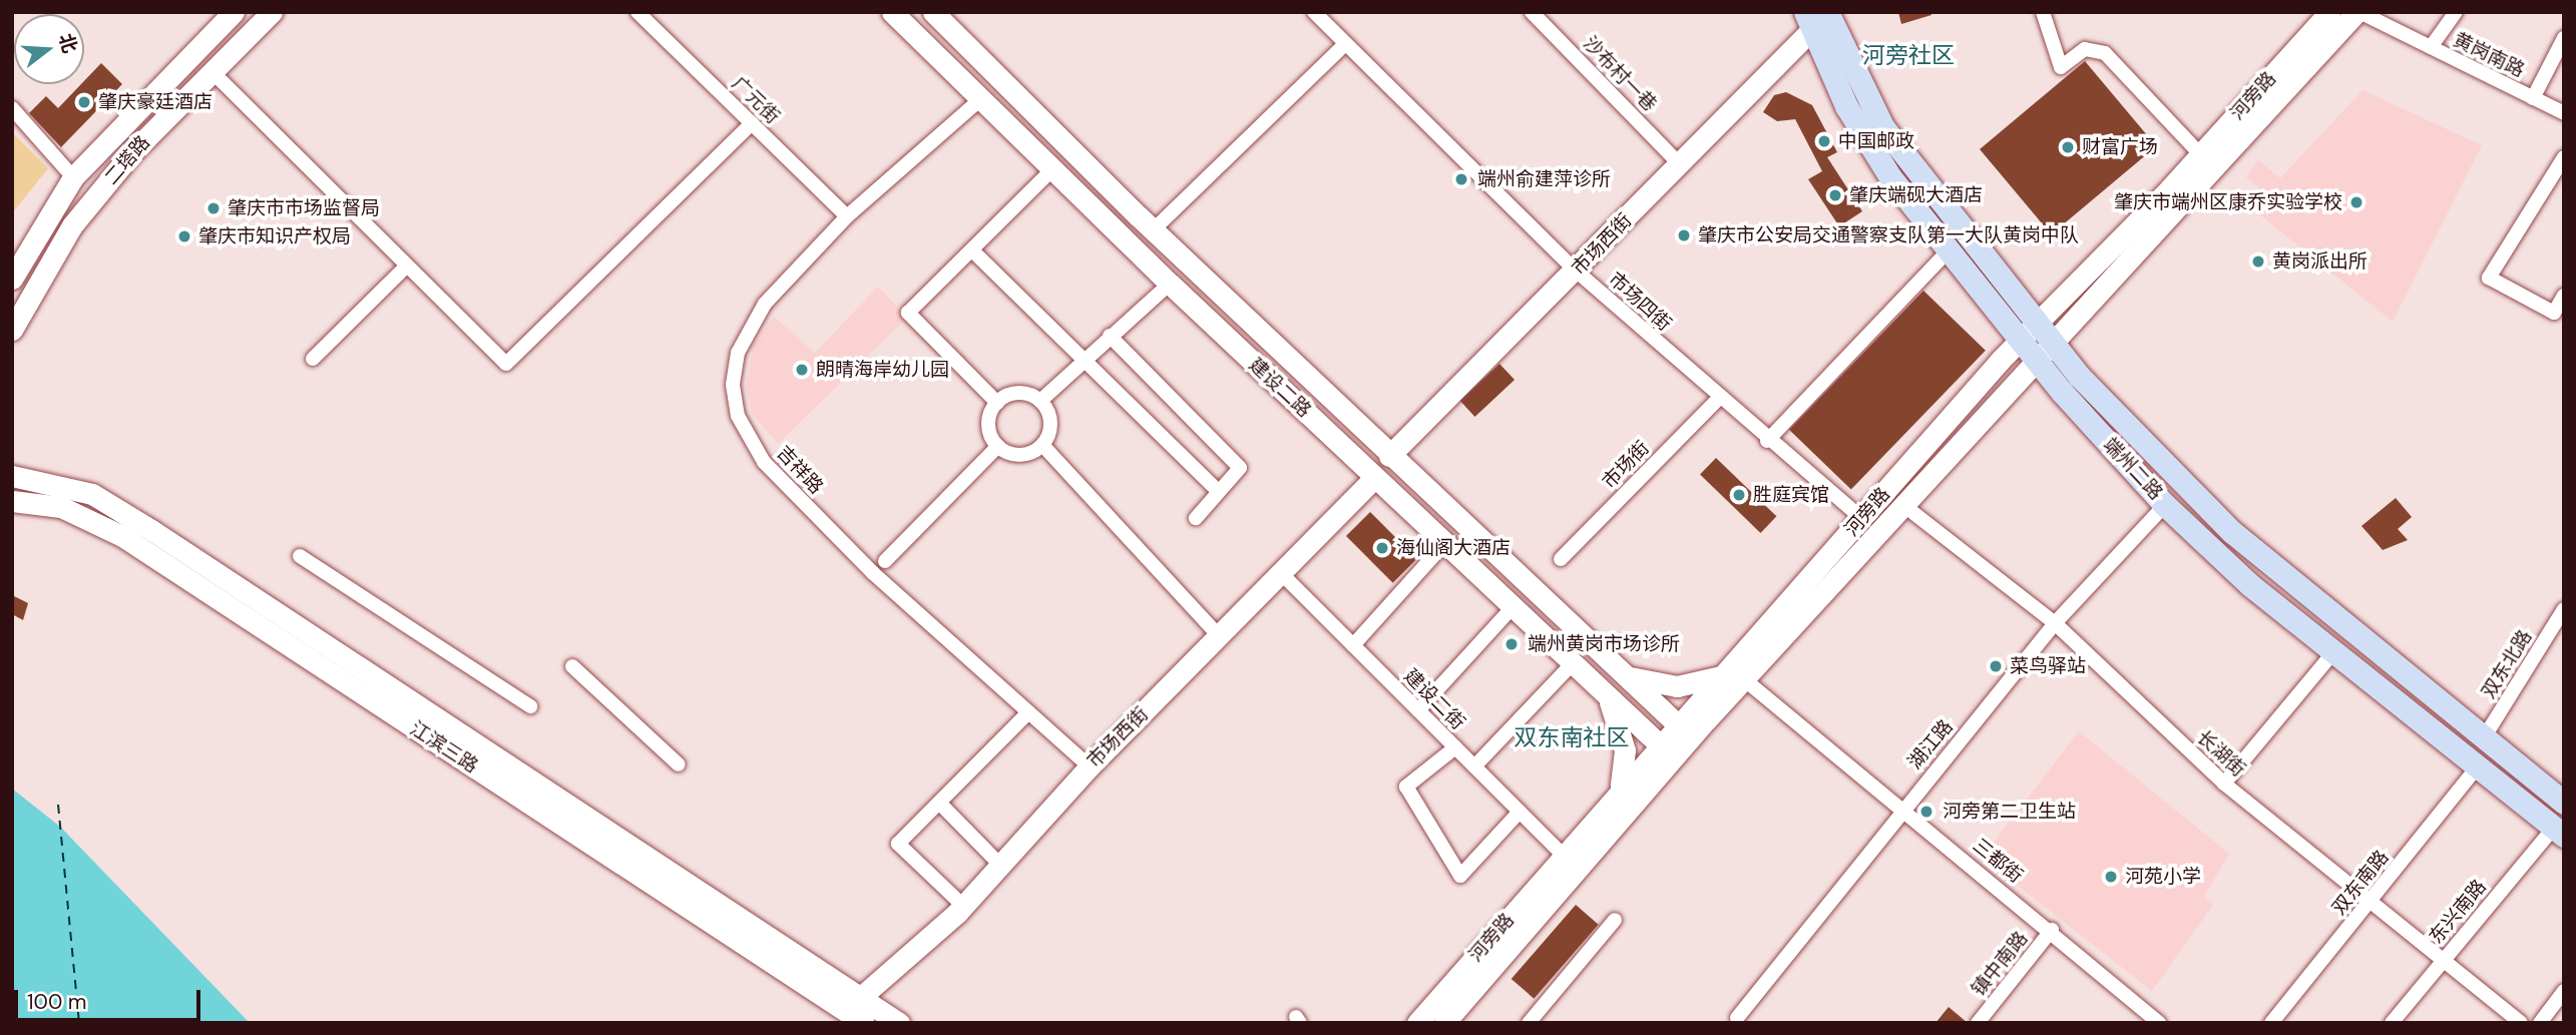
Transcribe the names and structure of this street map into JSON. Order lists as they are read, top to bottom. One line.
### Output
{"streets":{"main road":["河旁路","二塔路","市场西街","建设二路","端州二路","江滨三路"],"street":["黄岗南路","沙布村一巷","广元街","市场四街","市场街","吉祥路","双东北路","建设二街","湖江路","长湖街","三都街","双东南路","东兴南路","镇中南路"]},"crossings":[["黄岗南路","河旁路"],["沙布村一巷","市场西街"],["河旁路","市场四街"],["河旁路","建设二路"],["河旁路","端州二路"],["河旁路","建设二街"],["河旁路","长湖街"],["河旁路","三都街"],["广元街","吉祥路"],["市场西街","市场四街"],["市场西街","建设二路"],["市场西街","端州二路"],["市场西街","吉祥路"],["市场西街","建设二街"],["市场西街","江滨三路"],["市场四街","市场街"],["建设二路","吉祥路"],["端州二路","双东北路"],["端州二路","湖江路"],["端州二路","双东南路"],["端州二路","东兴南路"],["湖江路","长湖街"],["湖江路","三都街"],["长湖街","双东南路"],["长湖街","东兴南路"],["三都街","镇中南路"]],"districts":["河旁社区","双东南社区"],"places":["肇庆豪廷酒店","中国邮政","财富广场","端州俞建萍诊所","肇庆端砚大酒店","肇庆市端州区康乔实验学校","肇庆市市场监督局","肇庆市公安局交通警察支队第一大队黄岗中队","肇庆市知识产权局","黄岗派出所","朗晴海岸幼儿园","胜庭宾馆","海仙阁大酒店","端州黄岗市场诊所","菜鸟驿站","河旁第二卫生站","河苑小学"],"scale_bar":"100 m","north":"right"}
